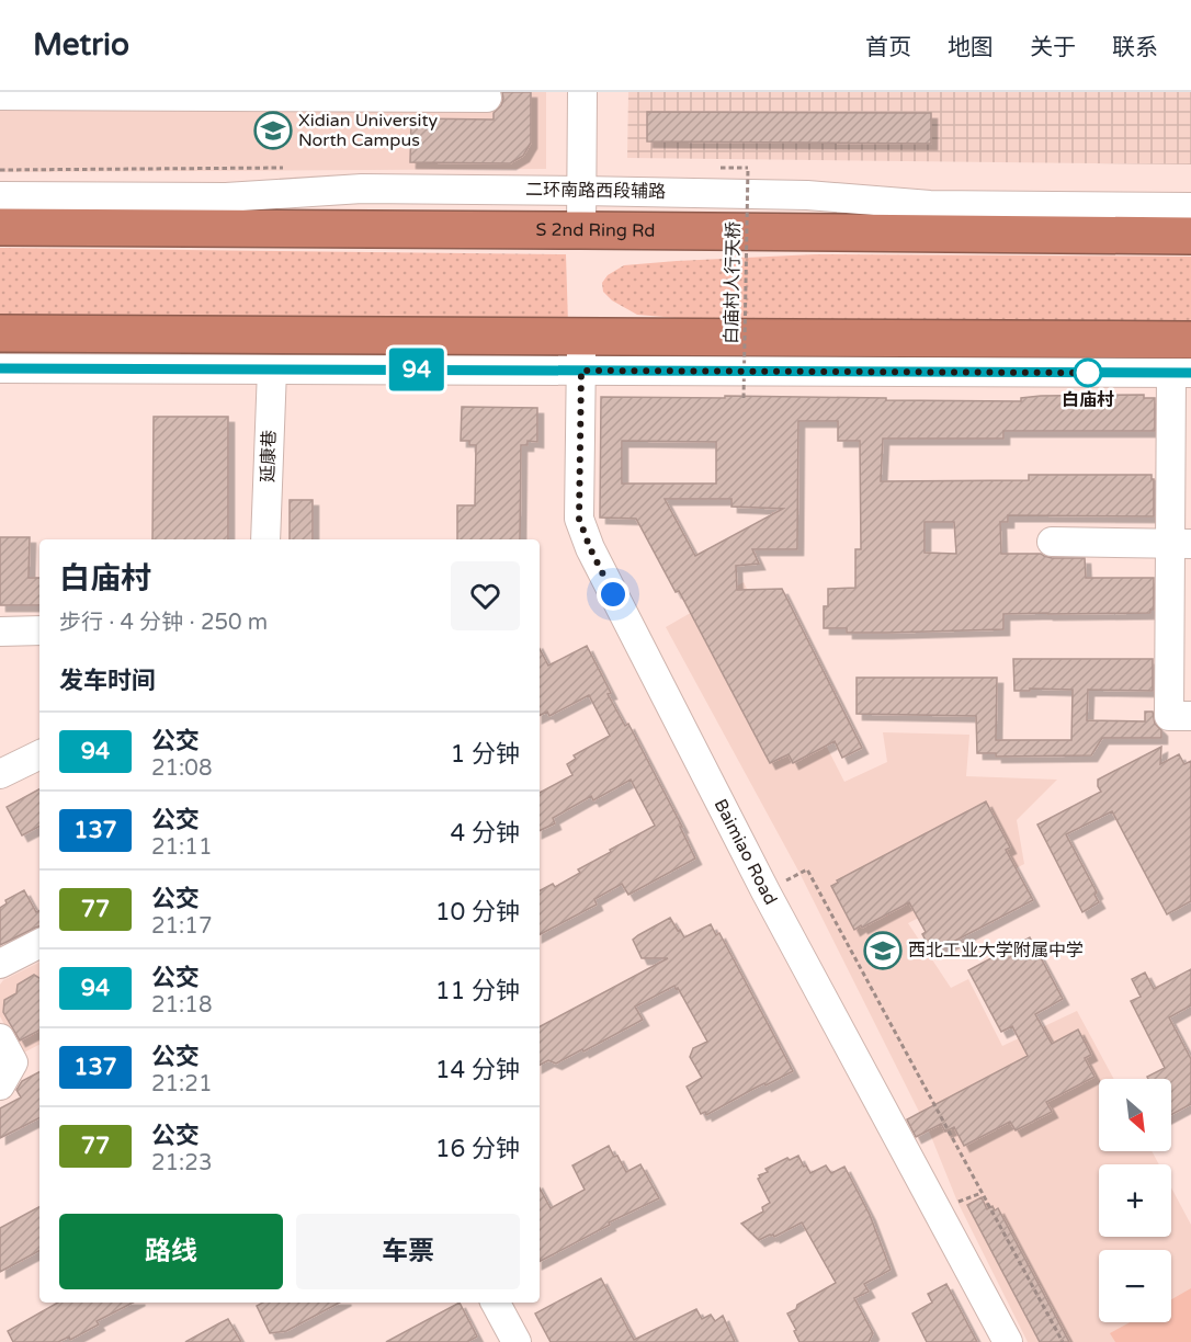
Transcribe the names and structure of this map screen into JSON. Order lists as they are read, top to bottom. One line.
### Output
{"streets":{"highway":["S 2nd Ring Rd"],"street":["二环南路西段辅路","延康巷","Baimiao Road"],"path":["白庙村人行天桥"]},"places":{"school or university":["Xidian University North Campus","西北工业大学附属中学"],"other":["白庙村"]},"lines":["bus line 94"],"north":"bottom right","page":{"header":"Metrio","nav":["首页","地图","关于","联系"],"on_map":"94","heading":[["白庙村","步行 · 4 分钟 · 250 m"],"发车时间"],"list":[{"mark":"94","name":"公交","note":"21:08","value":"1 分钟"},{"mark":"137","name":"公交","note":"21:11","value":"4 分钟"},{"mark":"77","name":"公交","note":"21:17","value":"10 分钟"},{"mark":"94","name":"公交","note":"21:18","value":"11 分钟"},{"mark":"137","name":"公交","note":"21:21","value":"14 分钟"},{"mark":"77","name":"公交","note":"21:23","value":"16 分钟"}],"map_buttons":["+","−"],"buttons":["路线","车票"]}}
